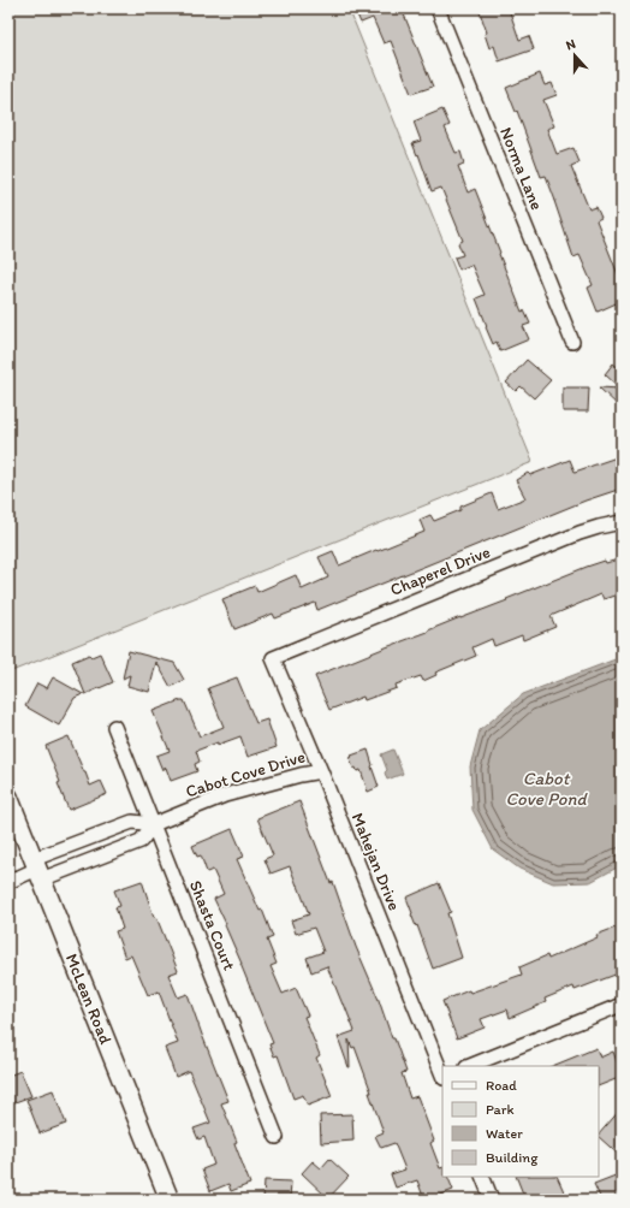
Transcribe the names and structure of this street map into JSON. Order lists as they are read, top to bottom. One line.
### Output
{"streets":{"street":["Norma Lane","Chaperel Drive","Cabot Cove Drive","Mahejan Drive","Shasta Court","McLean Road"]},"crossings":[["Chaperel Drive","Mahejan Drive"],["Cabot Cove Drive","Mahejan Drive"],["Cabot Cove Drive","Shasta Court"],["Cabot Cove Drive","McLean Road"]],"water":["Cabot Cove Pond"],"legend":["Road","Park","Water","Building"],"north":"top"}
